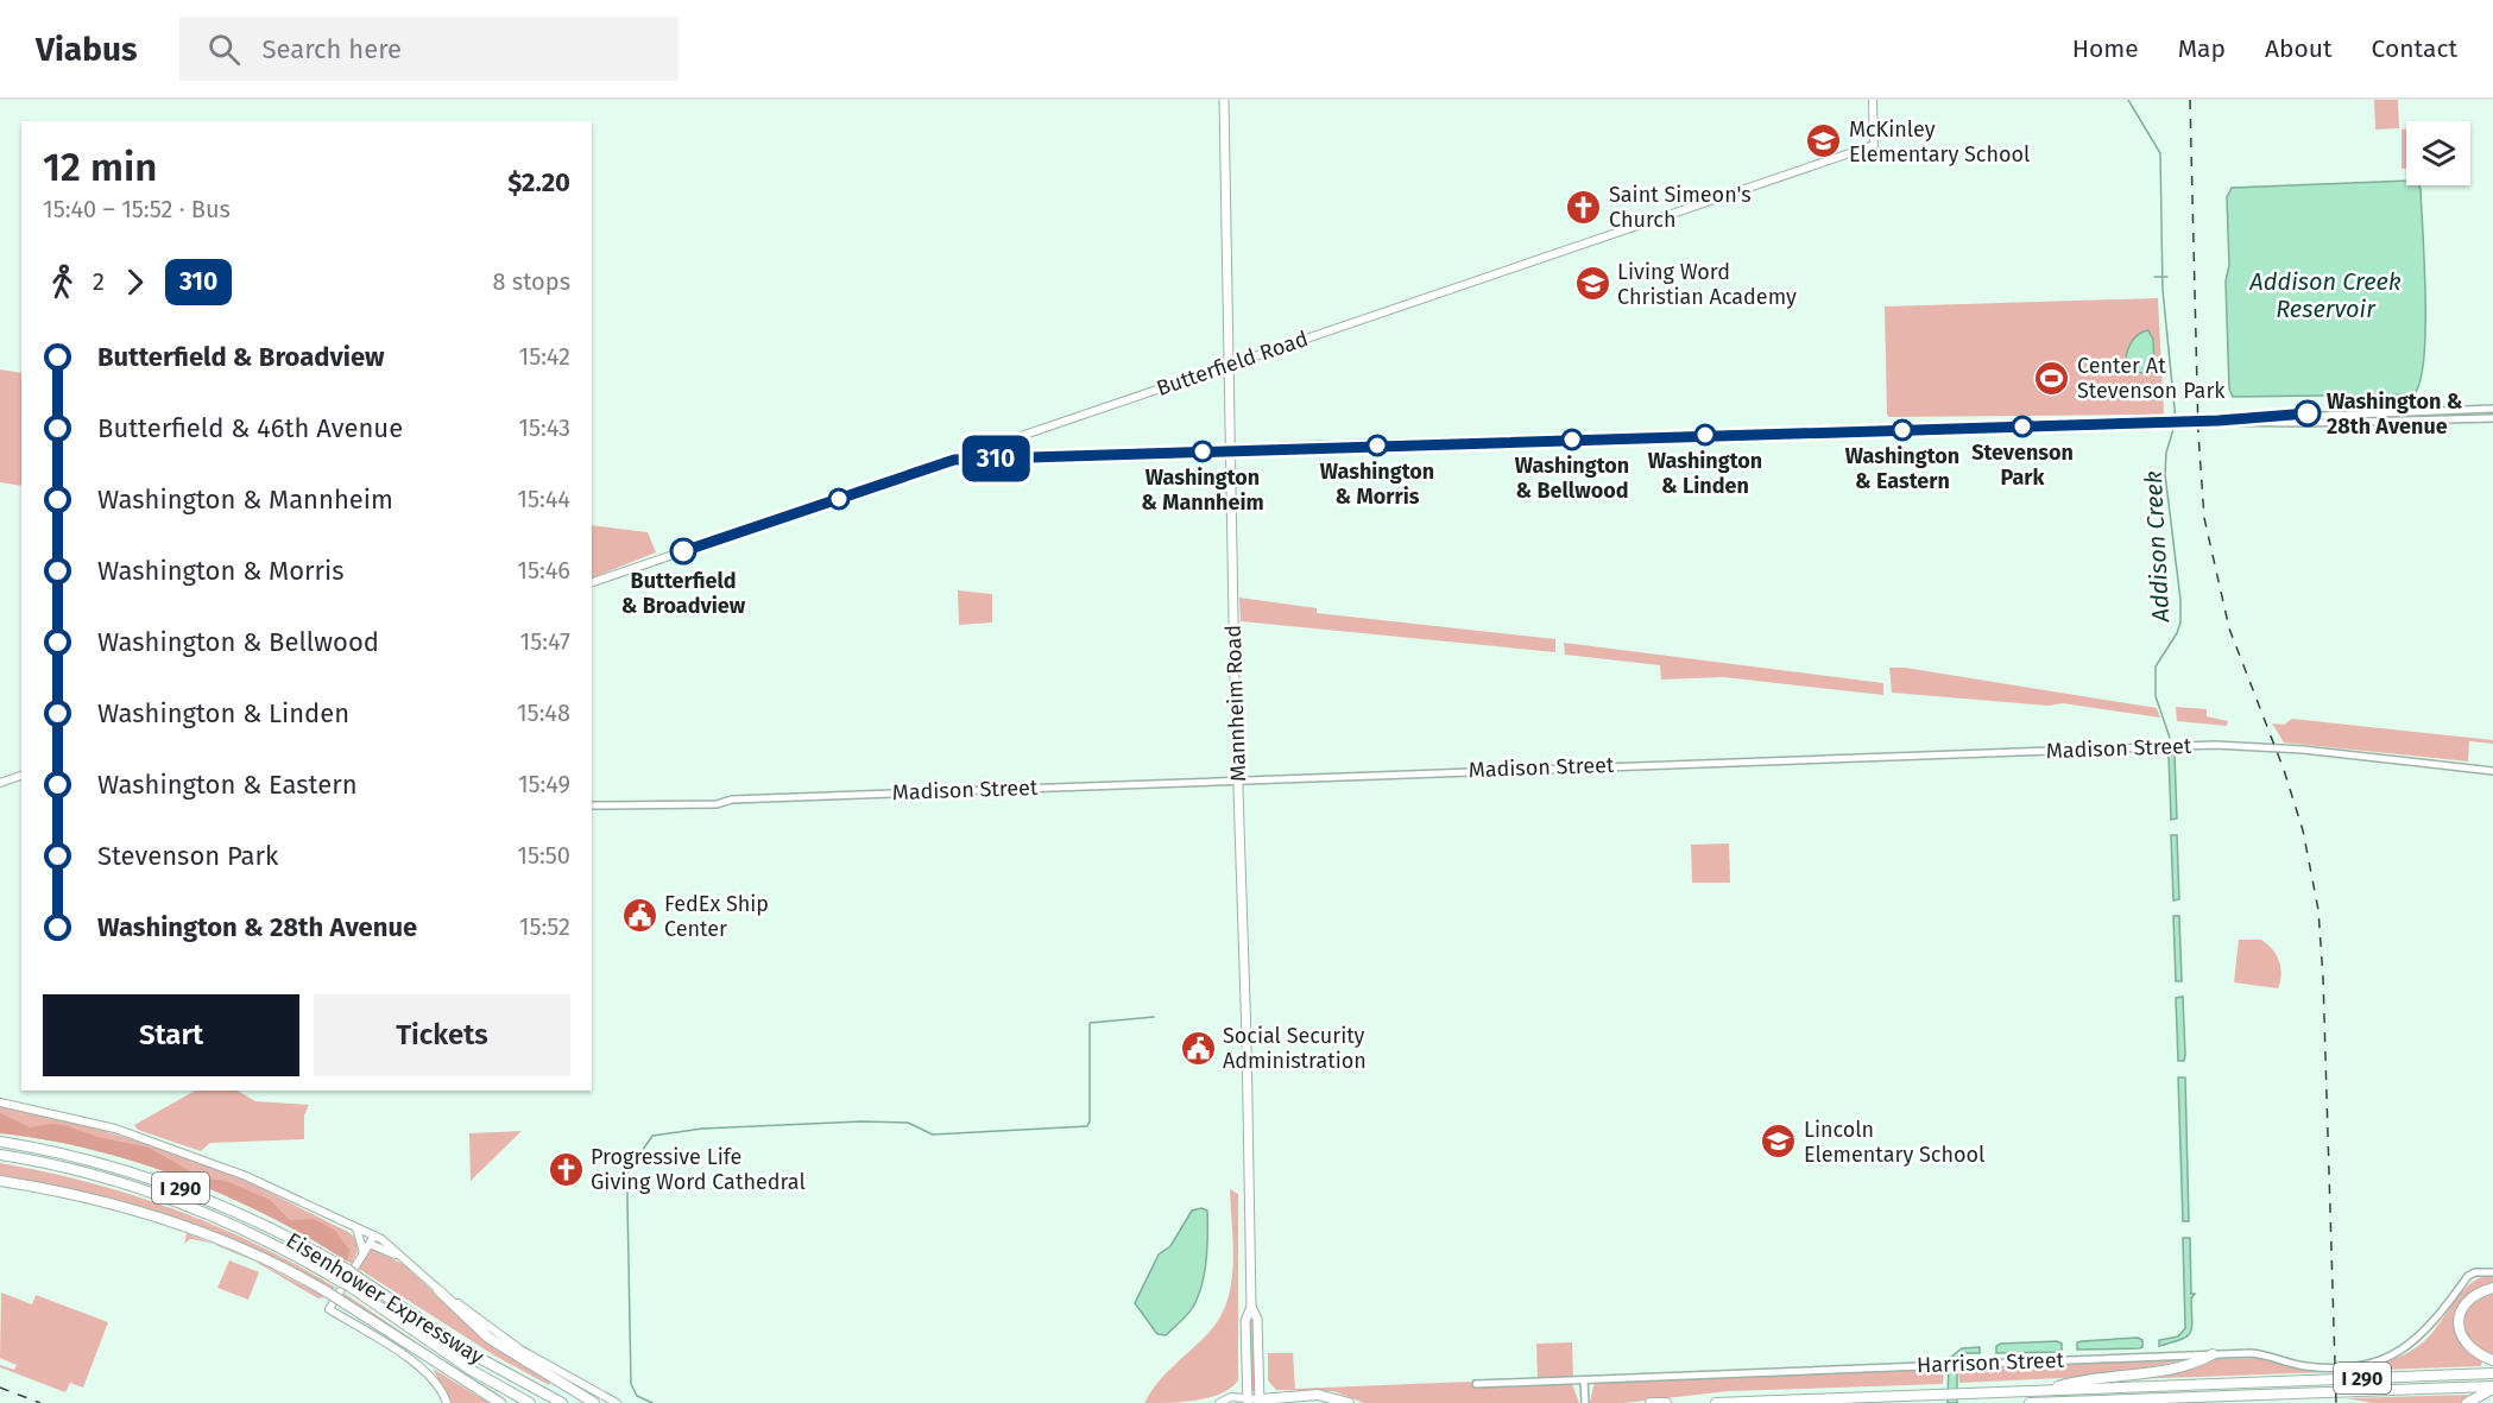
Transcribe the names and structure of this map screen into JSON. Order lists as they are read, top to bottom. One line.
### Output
{"streets":{"highway":["I 290","Eisenhower Expressway"],"main road":["Butterfield Road","Mannheim Road"],"street":["Madison Street","Harrison Street"]},"crossings":[["Butterfield Road","Mannheim Road"],["Mannheim Road","Madison Street"]],"water":["Addison Creek Reservoir","Addison Creek"],"places":{"school or university":["McKinley Elementary School","Living Word Christian Academy","Lincoln Elementary School"],"church":["Saint Simeon's Church","Progressive Life Giving Word Cathedral"],"sports":["Center At Stevenson Park"],"other":["Washington & 28th Avenue","Stevenson Park","Washington & Eastern","Washington & Linden","Washington & Bellwood","Washington & Morris","Washington & Mannheim","Butterfield & Broadview"],"public building":["FedEx Ship Center","Social Security Administration"]},"lines":["bus line 310"],"page":{"header":"Viabus","search":"Search here","nav":["Home","Map","About","Contact"],"on_map":"310","heading":["12 min","15:40 – 15:52 · Bus","$2.20"],"legs":["2","310","8 stops"],"list":[{"name":"Butterfield & Broadview","value":"15:42"},{"name":"Butterfield & 46th Avenue","value":"15:43"},{"name":"Washington & Mannheim","value":"15:44"},{"name":"Washington & Morris","value":"15:46"},{"name":"Washington & Bellwood","value":"15:47"},{"name":"Washington & Linden","value":"15:48"},{"name":"Washington & Eastern","value":"15:49"},{"name":"Stevenson Park","value":"15:50"},{"name":"Washington & 28th Avenue","value":"15:52"}],"buttons":["Start","Tickets"]}}
